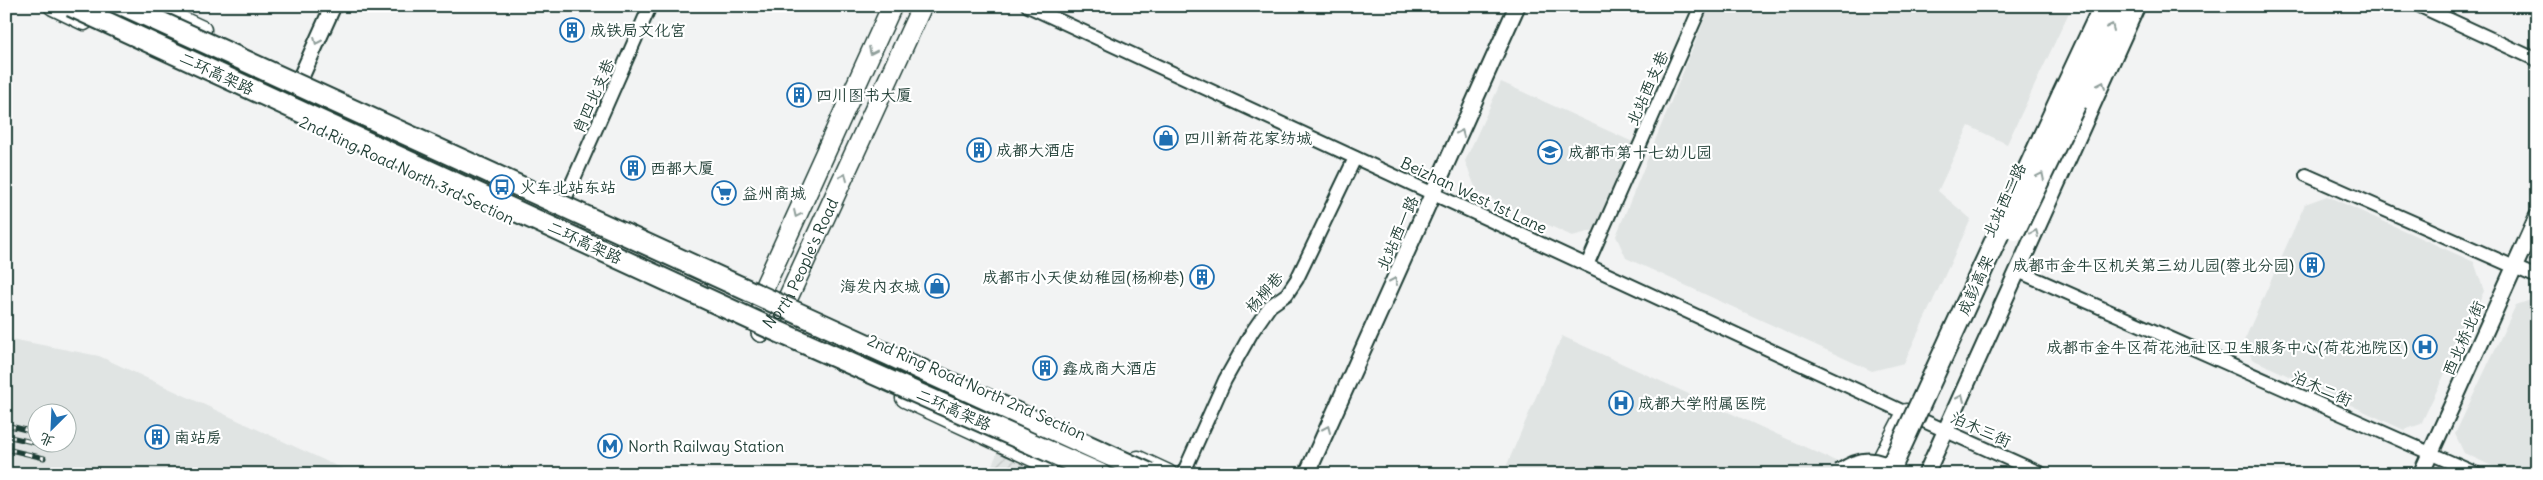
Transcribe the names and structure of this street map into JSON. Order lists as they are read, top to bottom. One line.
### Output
{"streets":{"highway":["二环高架路","成彭高架"],"main road":["2nd Ring Road North 3rd Section","北站西二路","North People's Road","2nd Ring Road North 2nd Section"],"street":["北站西支巷","肖四北支巷","Beizhan West 1st Lane","北站西一路","杨柳巷","西北桥北街","泊木二街","泊木三街"]},"crossings":[["北站西支巷","Beizhan West 1st Lane"],["2nd Ring Road North 3rd Section","North People's Road"],["Beizhan West 1st Lane","北站西二路"],["Beizhan West 1st Lane","北站西一路"],["Beizhan West 1st Lane","杨柳巷"],["Beizhan West 1st Lane","泊木三街"],["北站西二路","泊木三街"],["North People's Road","2nd Ring Road North 2nd Section"],["西北桥北街","泊木二街"]],"one_way":["北站西一路"],"places":{"building":["成铁局文化宫","四川图书大厦","成都大酒店","西都大厦","成都市金牛区机关第三幼儿园(蓉北分园)","成都市小天使幼稚园(杨柳巷)","鑫成商大酒店","南站房"],"shop":["四川新荷花家纺城","海发内衣城"],"school or university":["成都市第十七幼儿园"],"bus stop":["火车北站东站"],"supermarket":["益州商城"],"hospital":["成都市金牛区荷花池社区卫生服务中心(荷花池院区)","成都大学附属医院"],"metro station":["North Railway Station"]},"north":"bottom left"}
